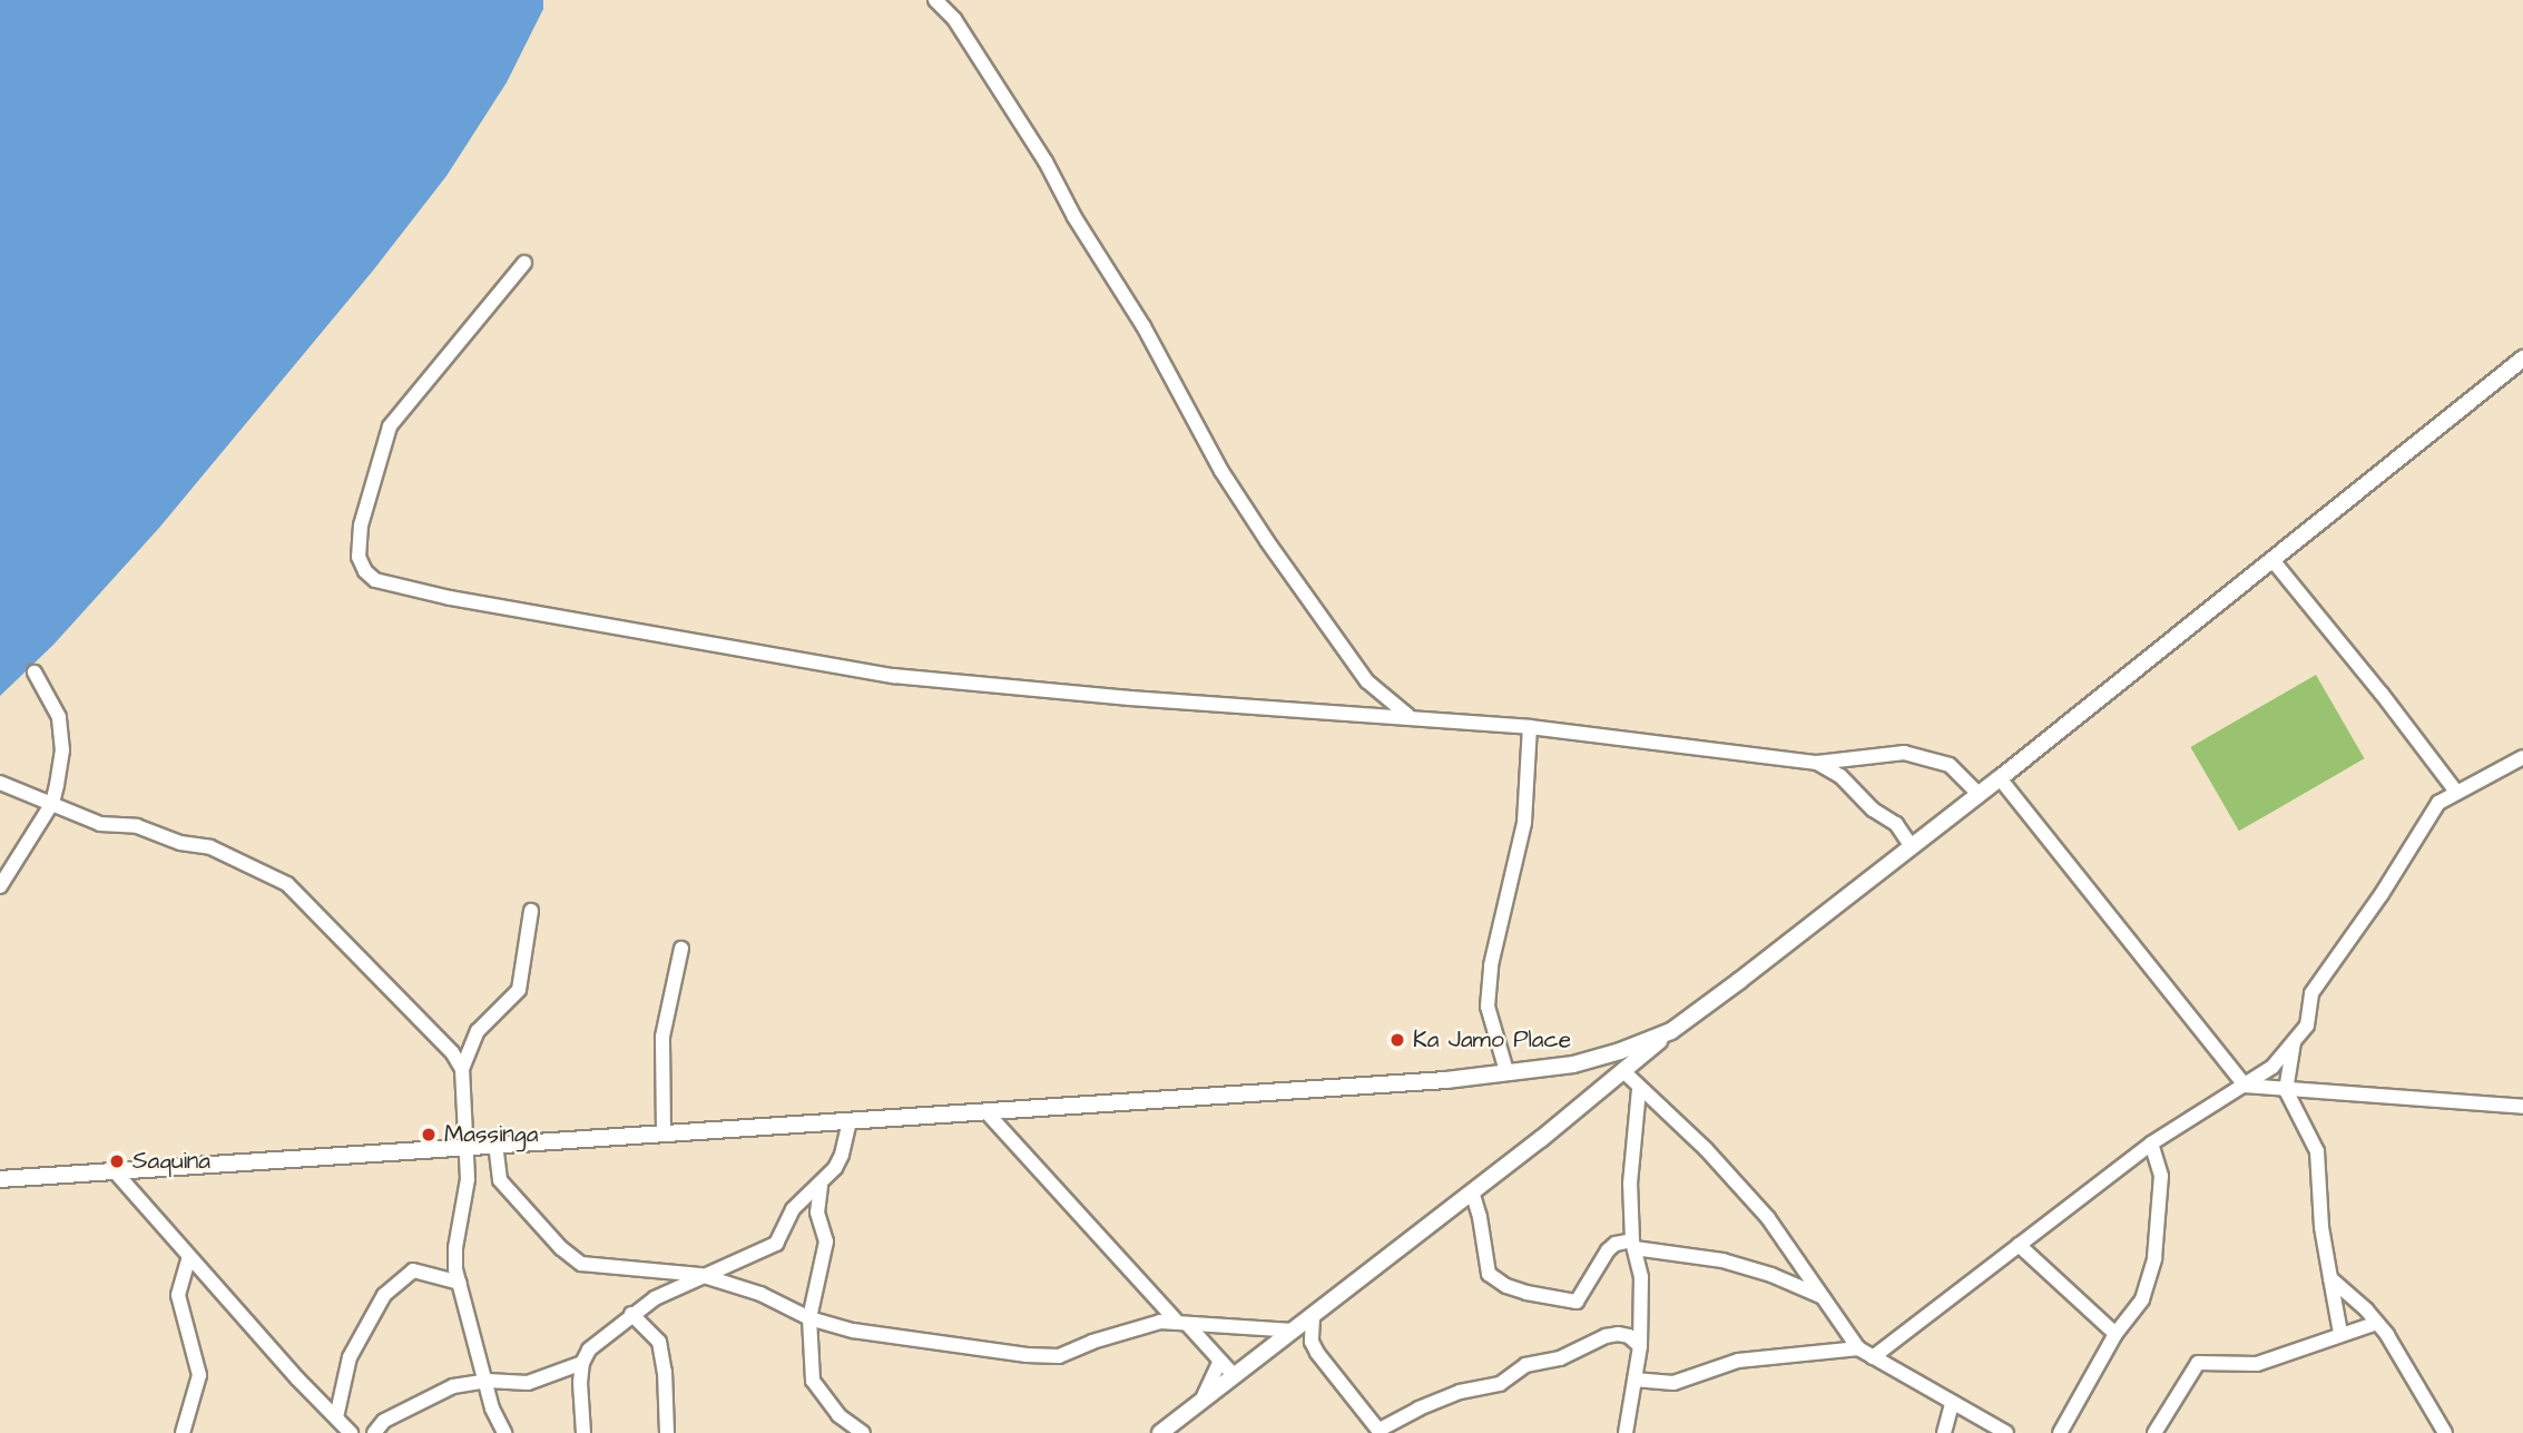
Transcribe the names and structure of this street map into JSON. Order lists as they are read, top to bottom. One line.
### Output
{"places":["Ka Jamo Place","Massinga","Saquina"]}
